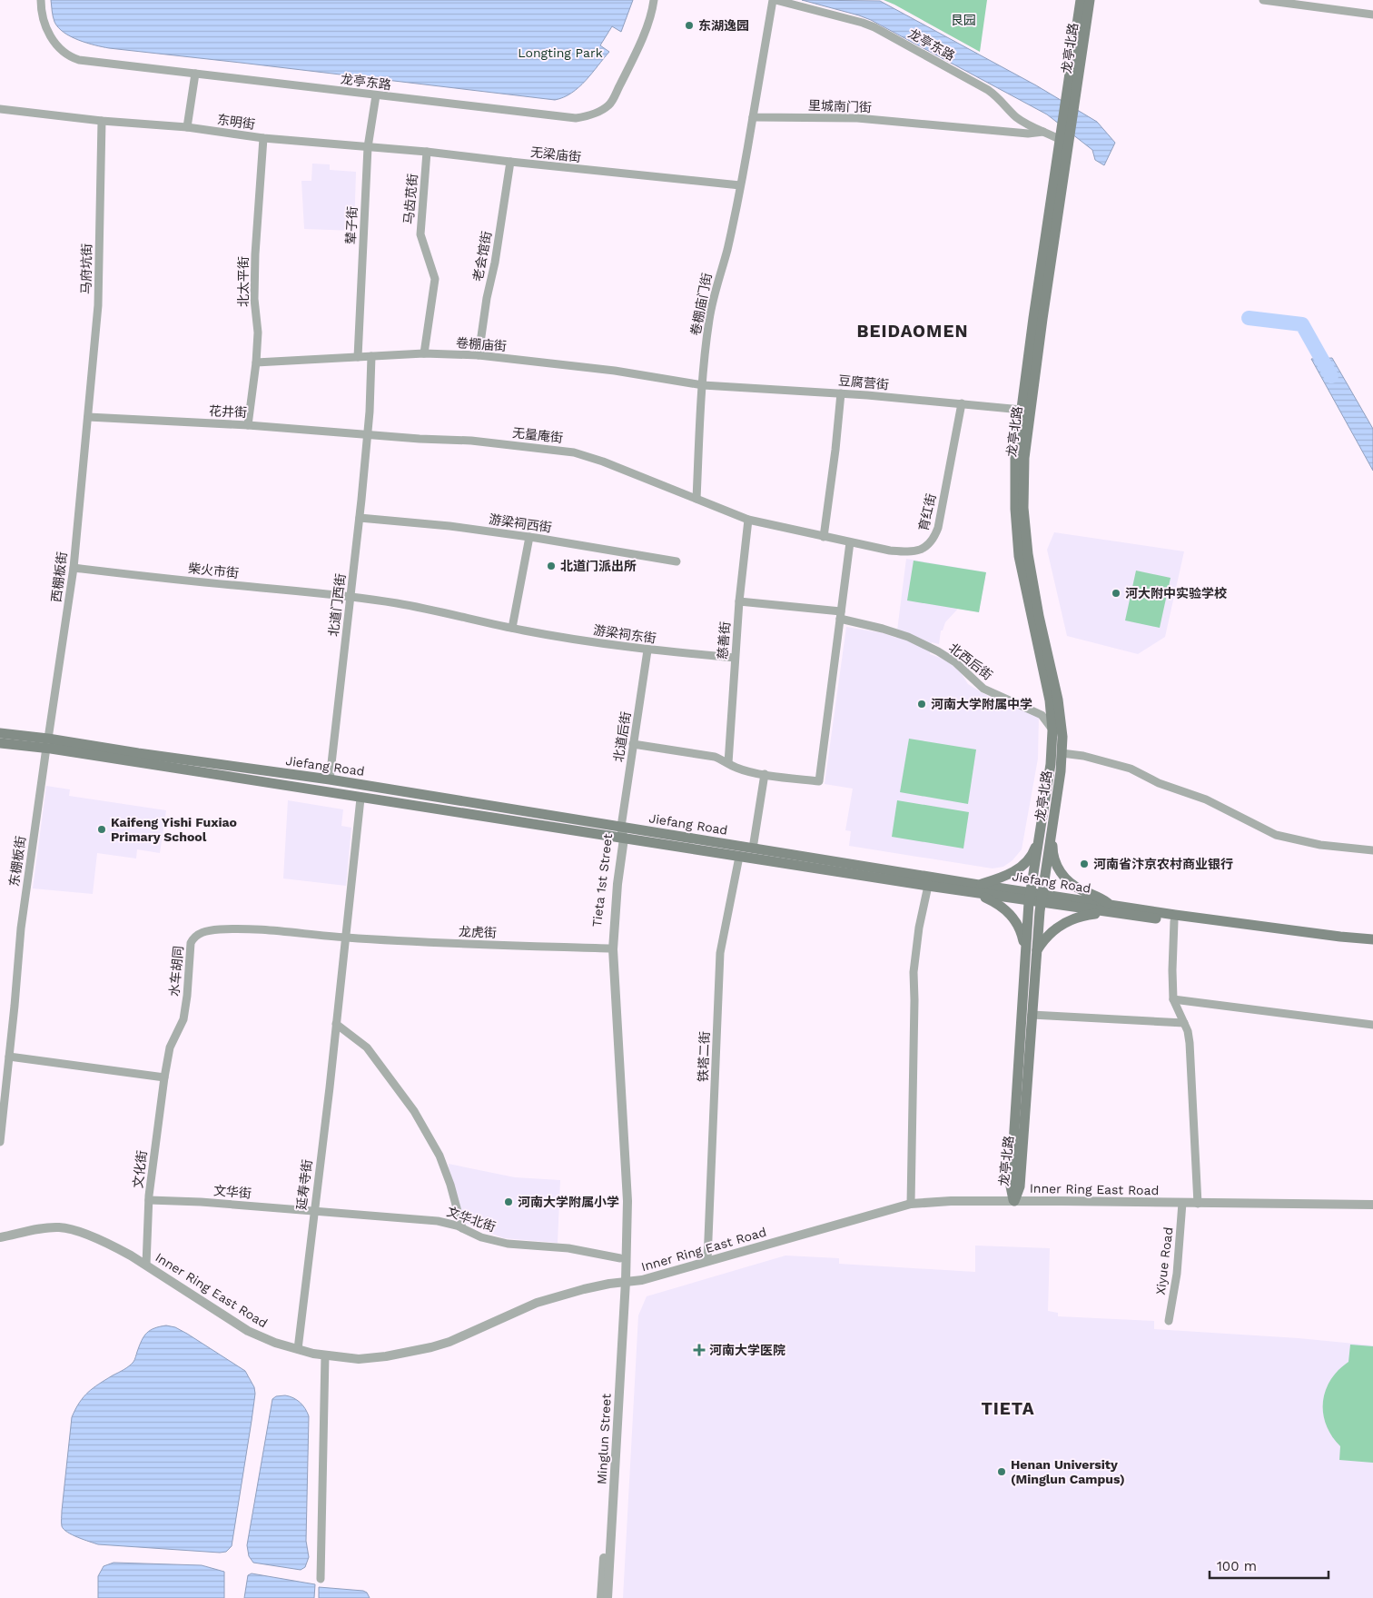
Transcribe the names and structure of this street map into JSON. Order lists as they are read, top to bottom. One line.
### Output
{"streets":{"main road":["龙亭北路","Jiefang Road"],"street":["龙亭东路","里城南门街","东明街","无梁庙街","马齿苋街","辇子街","老会馆街","马府坑街","北太平街","卷棚庙门街","卷棚庙街","豆腐营街","花井街","无量庵街","育红街","游梁祠西街","柴火市街","西棚板街","北道门西街","游梁祠东街","慈善街","北西后街","北道后街","东棚板街","Tieta 1st Street","龙虎街","水车胡同","铁塔二街","文化街","延寿寺街","Inner Ring East Road","文华街","文华北街","Xiyue Road","Minglun Street"]},"crossings":[["龙亭东路","龙亭北路"],["龙亭东路","里城南门街"],["龙亭东路","辇子街"],["龙亭北路","豆腐营街"],["龙亭北路","北西后街"],["龙亭北路","Jiefang Road"],["龙亭北路","Inner Ring East Road"],["里城南门街","卷棚庙门街"],["东明街","无梁庙街"],["东明街","辇子街"],["东明街","马府坑街"],["东明街","北太平街"],["无梁庙街","马齿苋街"],["无梁庙街","辇子街"],["无梁庙街","老会馆街"],["无梁庙街","卷棚庙门街"],["马齿苋街","卷棚庙街"],["辇子街","卷棚庙街"],["老会馆街","卷棚庙街"],["马府坑街","花井街"],["马府坑街","西棚板街"],["北太平街","卷棚庙街"],["北太平街","花井街"],["卷棚庙门街","卷棚庙街"],["卷棚庙门街","豆腐营街"],["卷棚庙门街","无量庵街"],["卷棚庙门街","育红街"],["卷棚庙街","豆腐营街"],["卷棚庙街","北道门西街"],["豆腐营街","育红街"],["花井街","无量庵街"],["花井街","西棚板街"],["花井街","北道门西街"],["无量庵街","育红街"],["无量庵街","北道门西街"],["育红街","慈善街"],["游梁祠西街","北道门西街"],["柴火市街","西棚板街"],["柴火市街","北道门西街"],["柴火市街","游梁祠东街"],["西棚板街","Jiefang Road"],["西棚板街","东棚板街"],["北道门西街","游梁祠东街"],["北道门西街","Jiefang Road"],["游梁祠东街","慈善街"],["游梁祠东街","北道后街"],["北道后街","Jiefang Road"],["北道后街","Tieta 1st Street"],["Jiefang Road","东棚板街"],["Jiefang Road","Tieta 1st Street"],["Jiefang Road","铁塔二街"],["Jiefang Road","延寿寺街"],["Tieta 1st Street","龙虎街"],["Tieta 1st Street","Inner Ring East Road"],["Tieta 1st Street","文华北街"],["Tieta 1st Street","Minglun Street"],["龙虎街","水车胡同"],["龙虎街","延寿寺街"],["水车胡同","文化街"],["水车胡同","延寿寺街"],["铁塔二街","Inner Ring East Road"],["文化街","Inner Ring East Road"],["文化街","文华街"],["延寿寺街","Inner Ring East Road"],["延寿寺街","文华街"],["延寿寺街","文华北街"],["Inner Ring East Road","Xiyue Road"],["Inner Ring East Road","Minglun Street"],["文华街","文华北街"]],"districts":["BEIDAOMEN","TIETA"],"parks":["艮园","Longting Park"],"places":{"other":["东湖逸园","北道门派出所","河大附中实验学校","河南大学附属中学","Kaifeng Yishi Fuxiao Primary School","河南省汴京农村商业银行","河南大学附属小学","Henan University (Minglun Campus)"],"health":["河南大学医院"]},"scale_bar":"100 m"}
